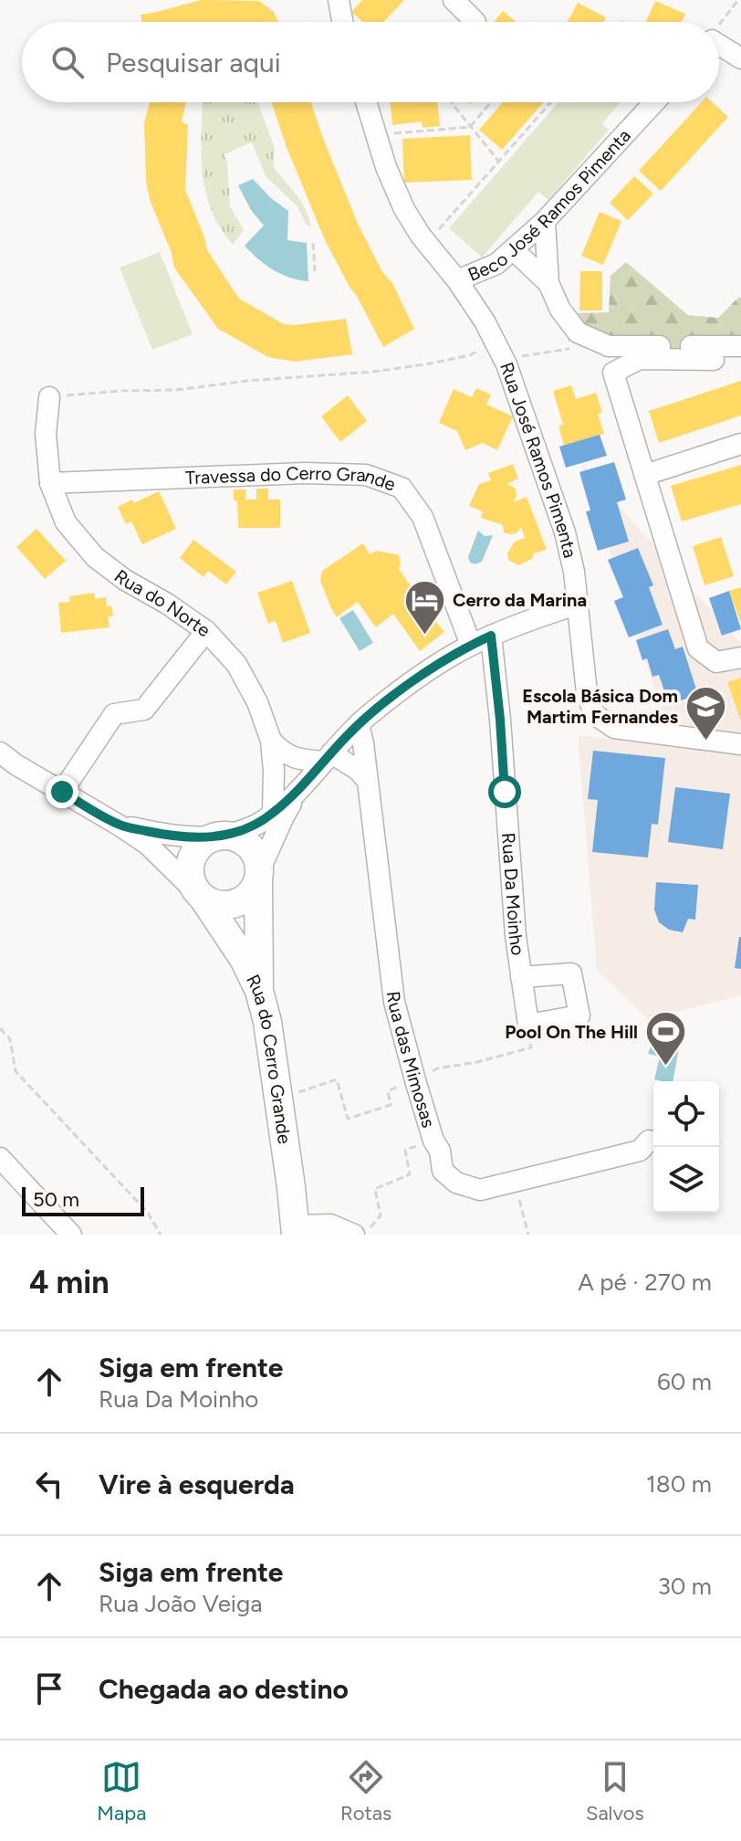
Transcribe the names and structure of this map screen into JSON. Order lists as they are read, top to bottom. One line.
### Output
{"streets":{"street":["Beco José Ramos Pimenta","Rua José Ramos Pimenta","Travessa do Cerro Grande","Rua do Norte","Rua Da Moinho","Rua das Mimosas","Rua do Cerro Grande"]},"crossings":[["Beco José Ramos Pimenta","Rua José Ramos Pimenta"],["Travessa do Cerro Grande","Rua do Norte"]],"places":{"hotel":["Cerro da Marina"],"school or university":["Escola Básica Dom Martim Fernandes"],"sports":["Pool On The Hill"]},"scale_bar":"50 m","page":{"search":"Pesquisar aqui","scale":"50 m","heading":["4 min","A pé · 270 m"],"list":[["Siga em frente","Rua Da Moinho","60 m"],["Vire à esquerda","180 m"],["Siga em frente","Rua João Veiga","30 m"],"Chegada ao destino"],"nav":["Mapa","Rotas","Salvos"]}}
